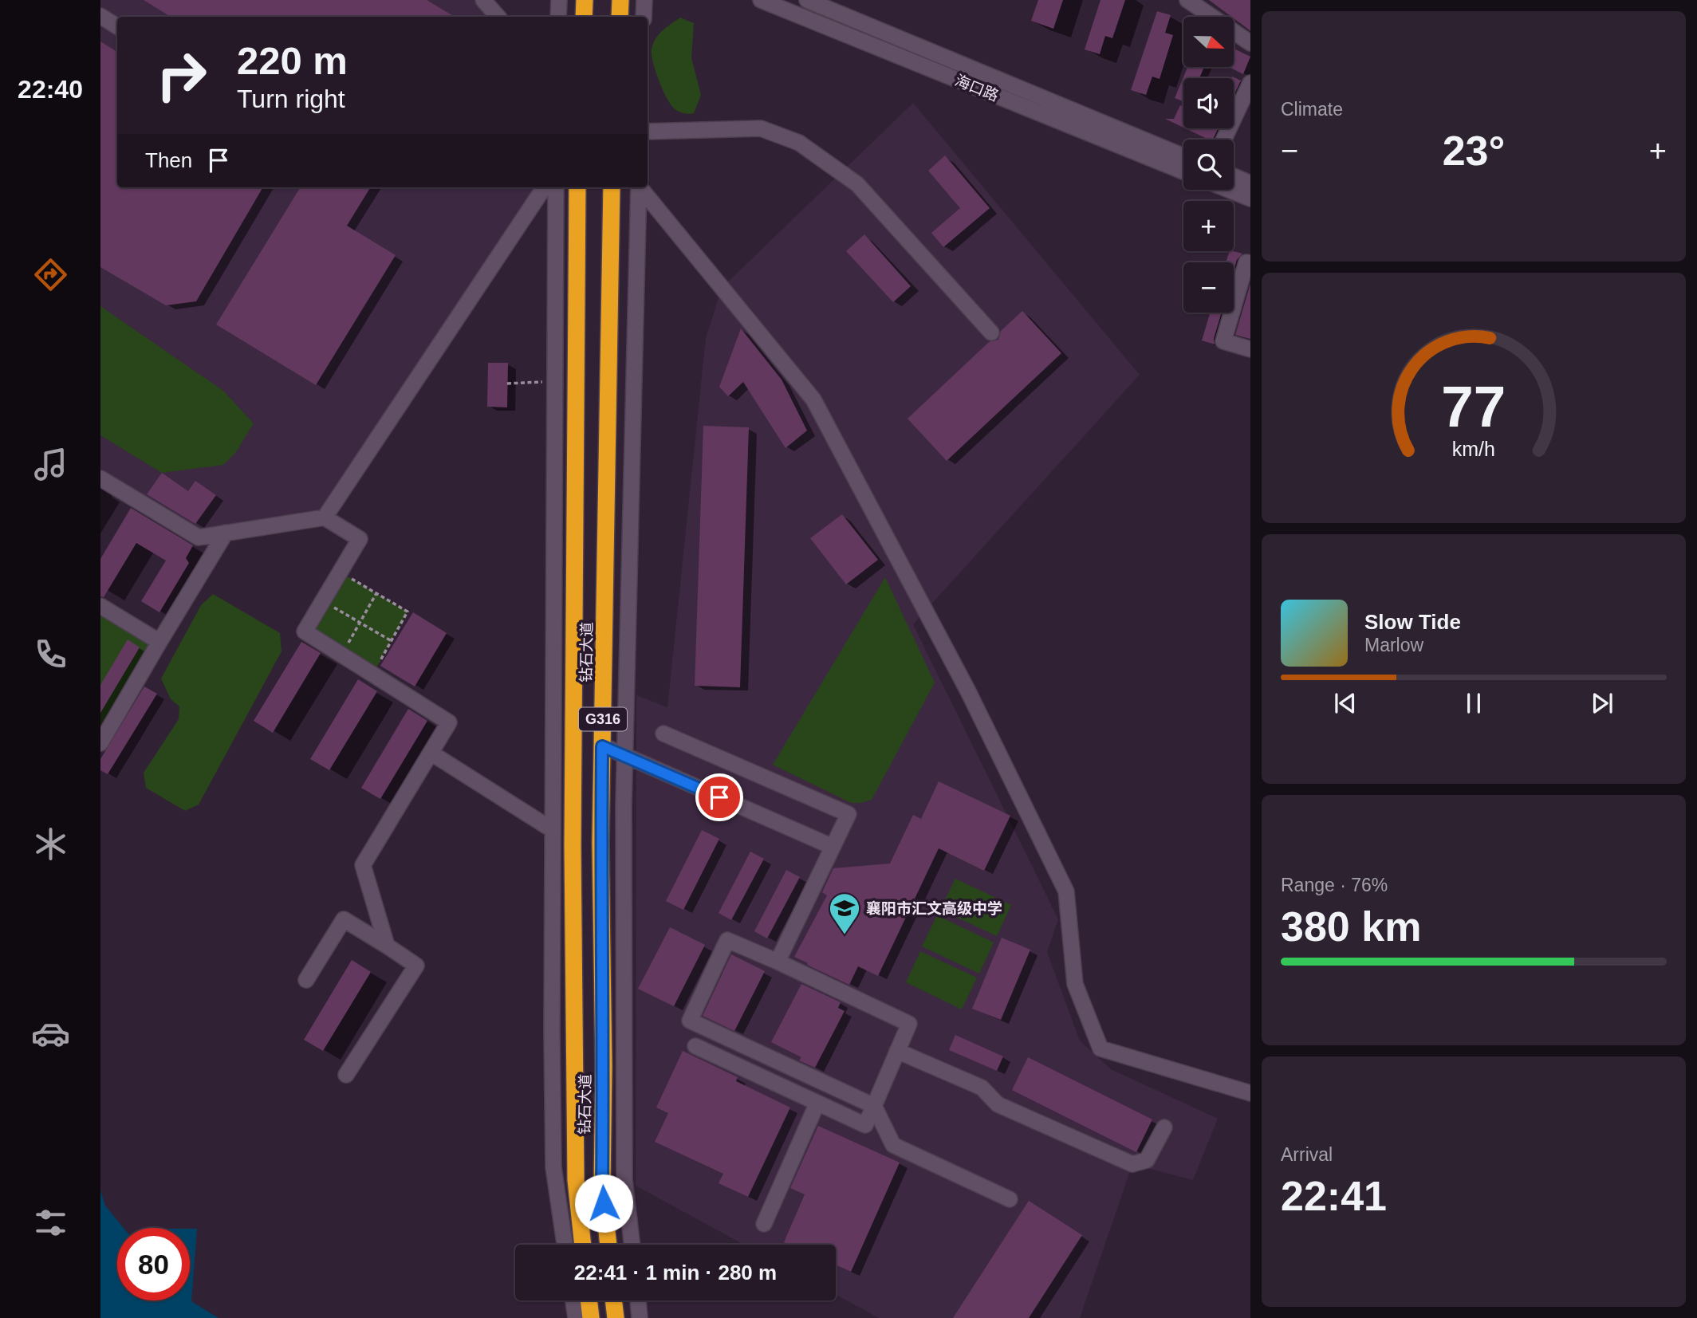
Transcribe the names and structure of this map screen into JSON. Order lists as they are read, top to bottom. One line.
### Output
{"streets":{"highway":["钻石大道","G316"],"street":["海口路"]},"places":{"school or university":["襄阳市汇文高级中学"]},"north":"right","page":{"tabs":"22:40","tile":["Climate",["Range · 76%","380 km"],["Arrival","22:41"]],"map_buttons":["+","−"],"turn":["220 m","Turn right"],"heat":["−","23°","+"],"then":"Then","song":["Slow Tide","Marlow"],"limit":"80","trip":"22:41 · 1 min · 280 m","gauge":["77","km/h"]}}
